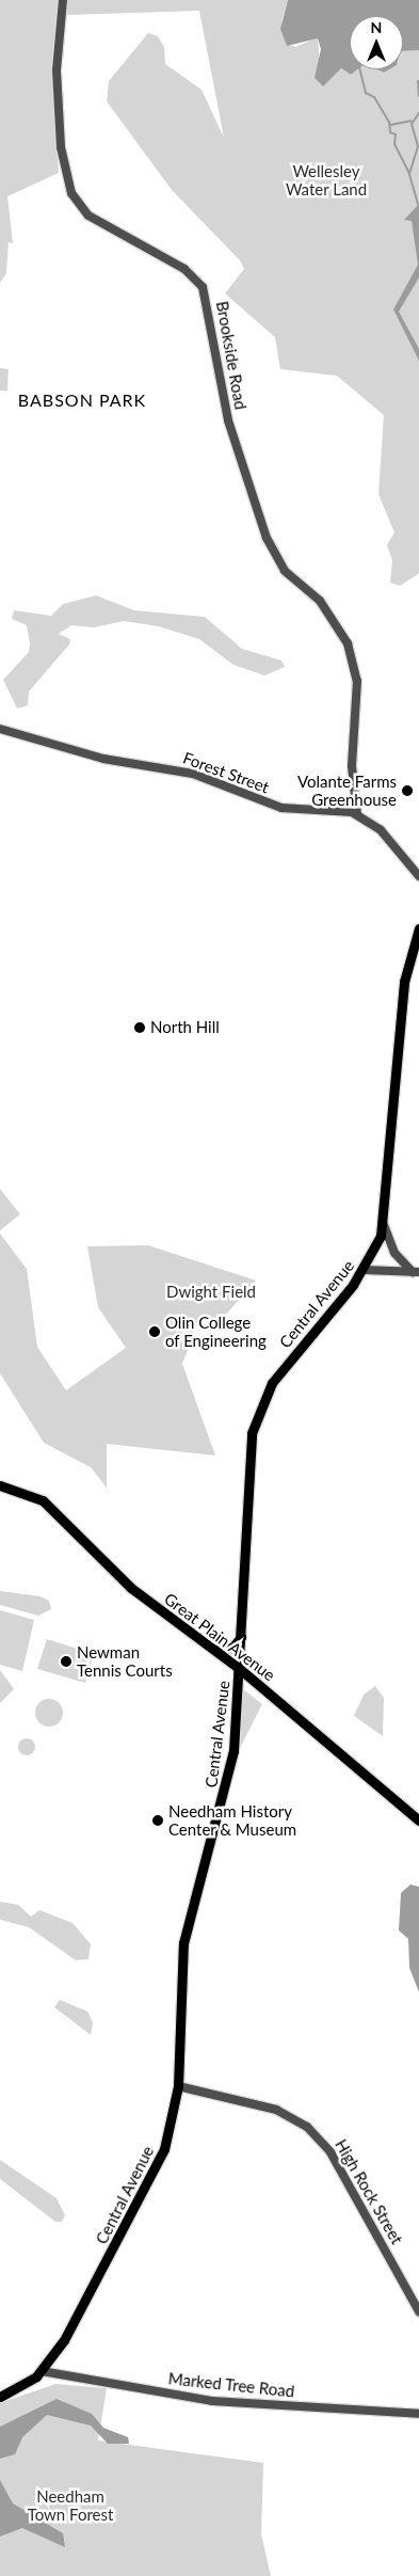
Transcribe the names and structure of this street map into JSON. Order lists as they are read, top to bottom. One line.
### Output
{"streets":{"main road":["Central Avenue","Great Plain Avenue"],"street":["Brookside Road","Forest Street","High Rock Street","Marked Tree Road"]},"crossings":[["Brookside Road","Forest Street"],["Central Avenue","Great Plain Avenue"],["Central Avenue","High Rock Street"],["Central Avenue","Marked Tree Road"]],"districts":["BABSON PARK"],"parks":["Wellesley Water Land","Dwight Field","Needham Town Forest"],"places":["Volante Farms Greenhouse","North Hill","Olin College of Engineering","Newman Tennis Courts","Needham History Center & Museum"],"north":"top"}
